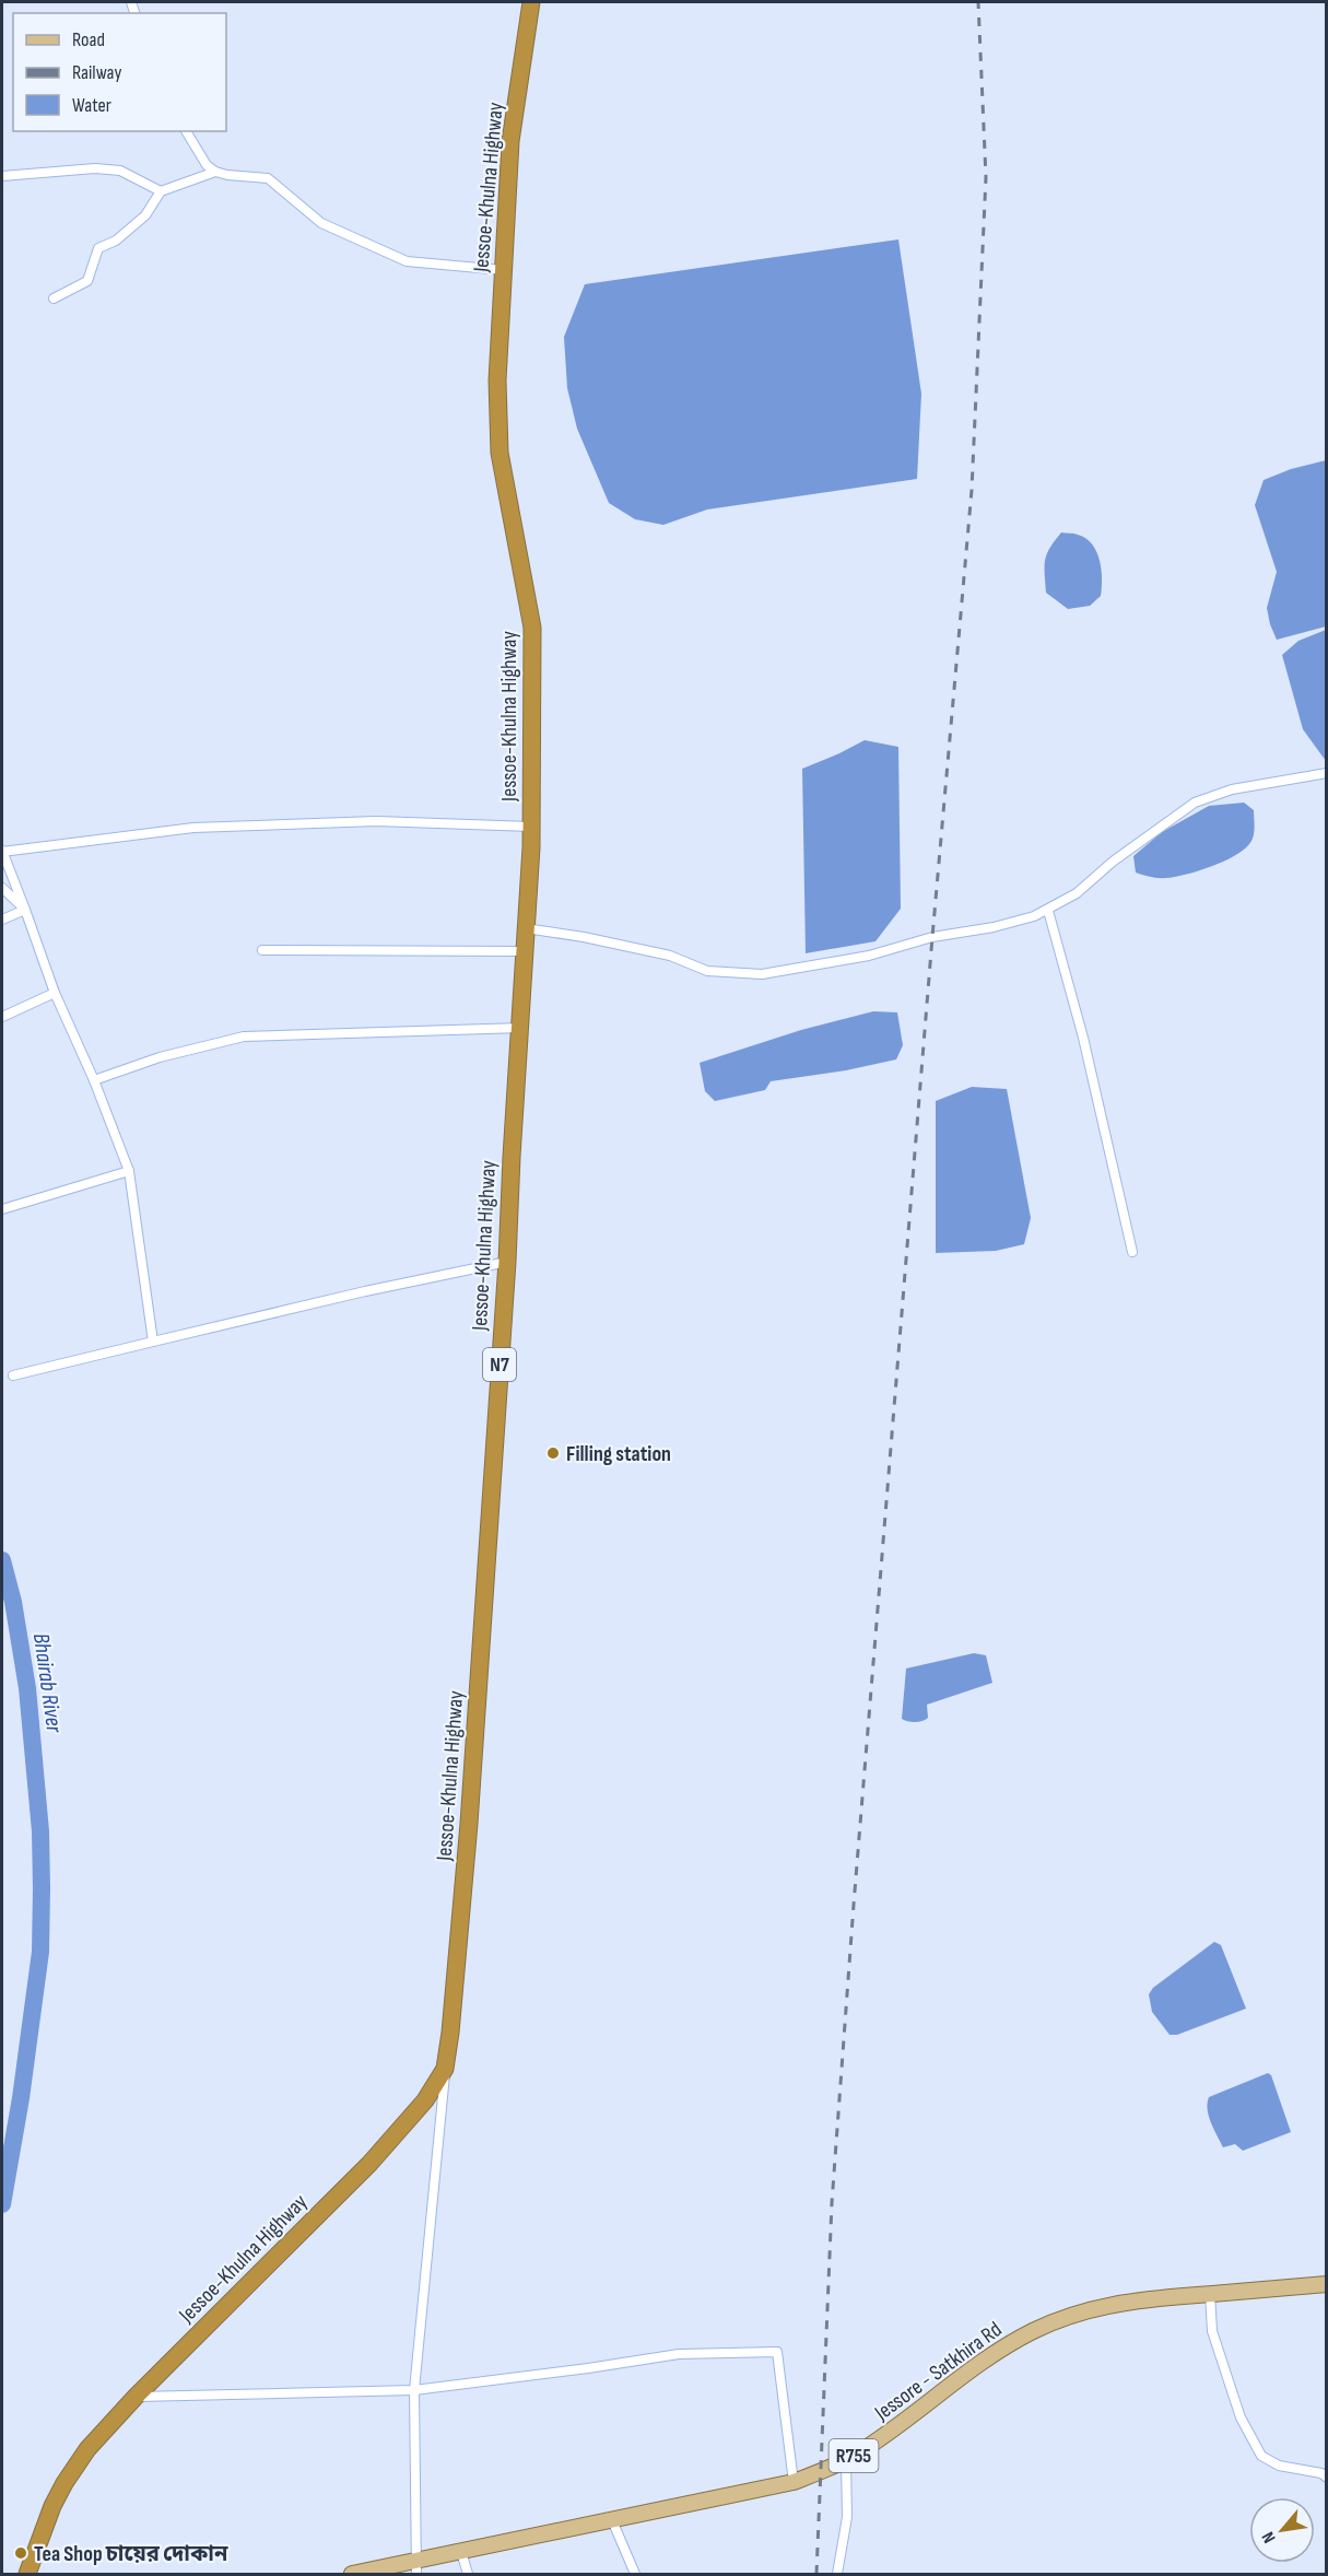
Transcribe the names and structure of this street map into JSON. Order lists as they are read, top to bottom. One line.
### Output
{"streets":{"highway":["Jessoe-Khulna Highway","N7"],"main road":["Jessore - Satkhira Rd","R755"]},"water":["Bhairab River"],"places":["Filling station","Tea Shop চায়ের দোকান"],"legend":["Road","Railway","Water"],"north":"bottom left"}
